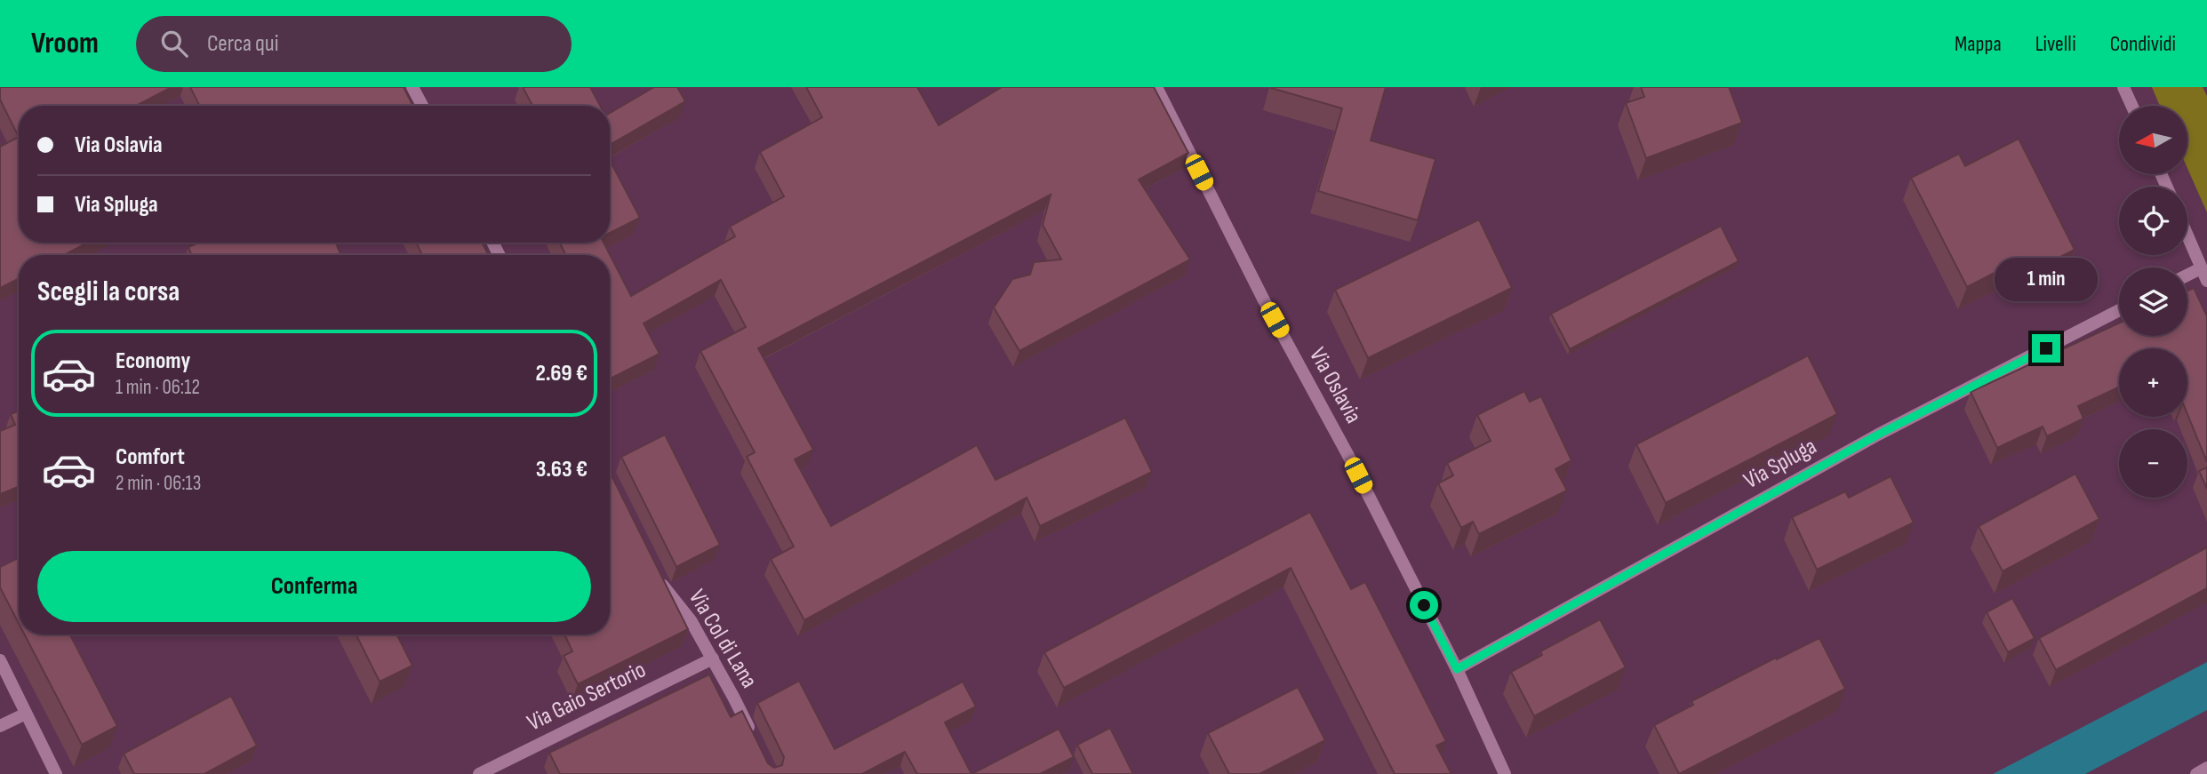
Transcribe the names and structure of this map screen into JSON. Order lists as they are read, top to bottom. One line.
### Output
{"streets":{"street":["Via Oslavia","Via Spluga","Via Col di Lana","Via Gaio Sertorio"]},"crossings":[["Via Oslavia","Via Spluga"],["Via Col di Lana","Via Gaio Sertorio"]],"north":"left","page":{"header":"Vroom","search":"Cerca qui","nav":["Mappa","Livelli","Condividi"],"map_buttons":["+","−"],"banner":["Via Oslavia","Via Spluga"],"heading":"Scegli la corsa","bubble":"1 min","list":[{"name":"Economy","note":"1 min · 06:12","value":"2.69 €"},{"name":"Comfort","note":"2 min · 06:13","value":"3.63 €"}],"buttons":"Conferma"}}
